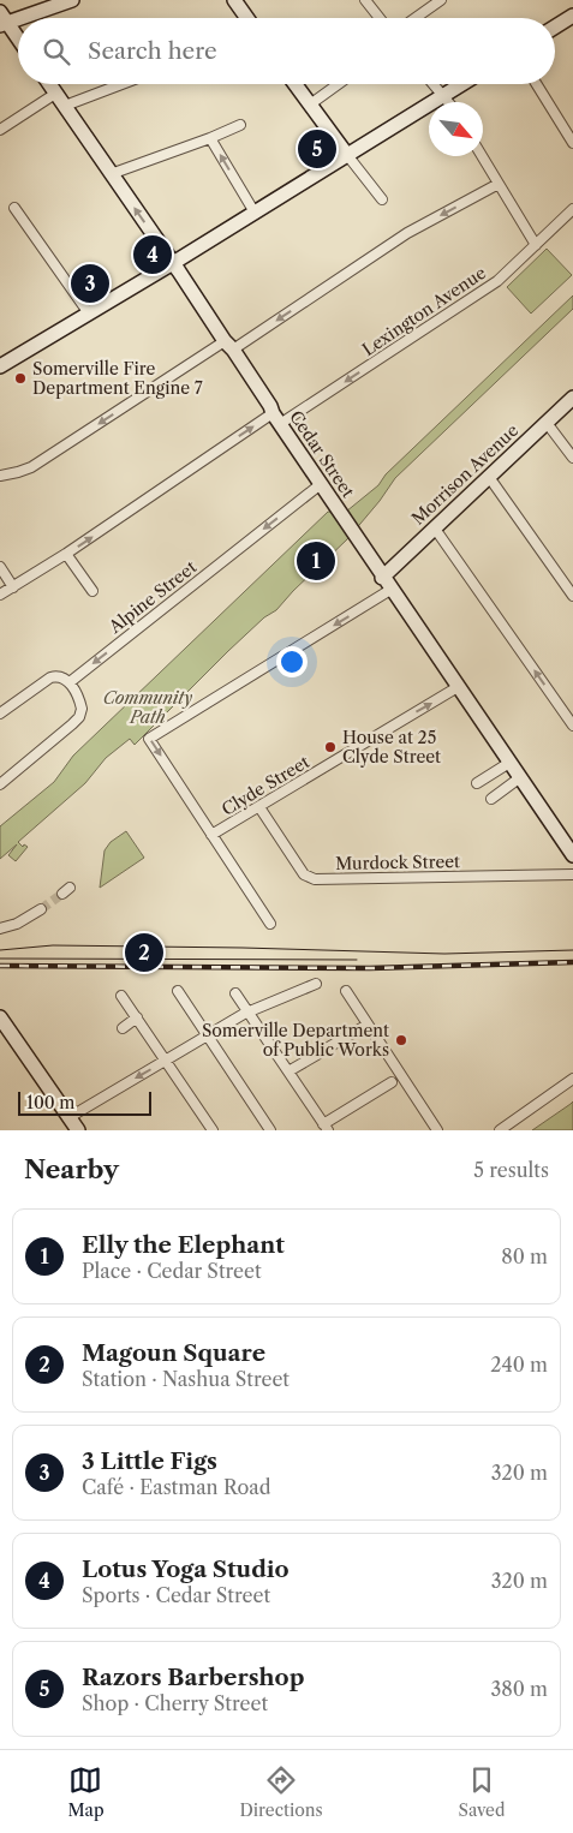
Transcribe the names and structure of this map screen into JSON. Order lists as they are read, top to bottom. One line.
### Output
{"streets":{"street":["Lexington Avenue","Cedar Street","Morrison Avenue","Alpine Street","Clyde Street","Murdock Street"]},"crossings":[["Lexington Avenue","Cedar Street"],["Cedar Street","Morrison Avenue"],["Cedar Street","Alpine Street"],["Cedar Street","Clyde Street"],["Clyde Street","Murdock Street"]],"one_way":["Alpine Street","Clyde Street"],"parks":["Community Path"],"places":["Somerville Fire Department Engine 7","House at 25 Clyde Street","Somerville Department of Public Works"],"scale_bar":"100 m","north":"bottom right","page":{"search":"Search here","pins":["5","4","3","1","2"],"scale":"100 m","heading":["Nearby","5 results"],"list":[{"mark":"1","name":"Elly the Elephant","note":"Place · Cedar Street","value":"80 m"},{"mark":"2","name":"Magoun Square","note":"Station · Nashua Street","value":"240 m"},{"mark":"3","name":"3 Little Figs","note":"Café · Eastman Road","value":"320 m"},{"mark":"4","name":"Lotus Yoga Studio","note":"Sports · Cedar Street","value":"320 m"},{"mark":"5","name":"Razors Barbershop","note":"Shop · Cherry Street","value":"380 m"}],"nav":["Map","Directions","Saved"]}}
